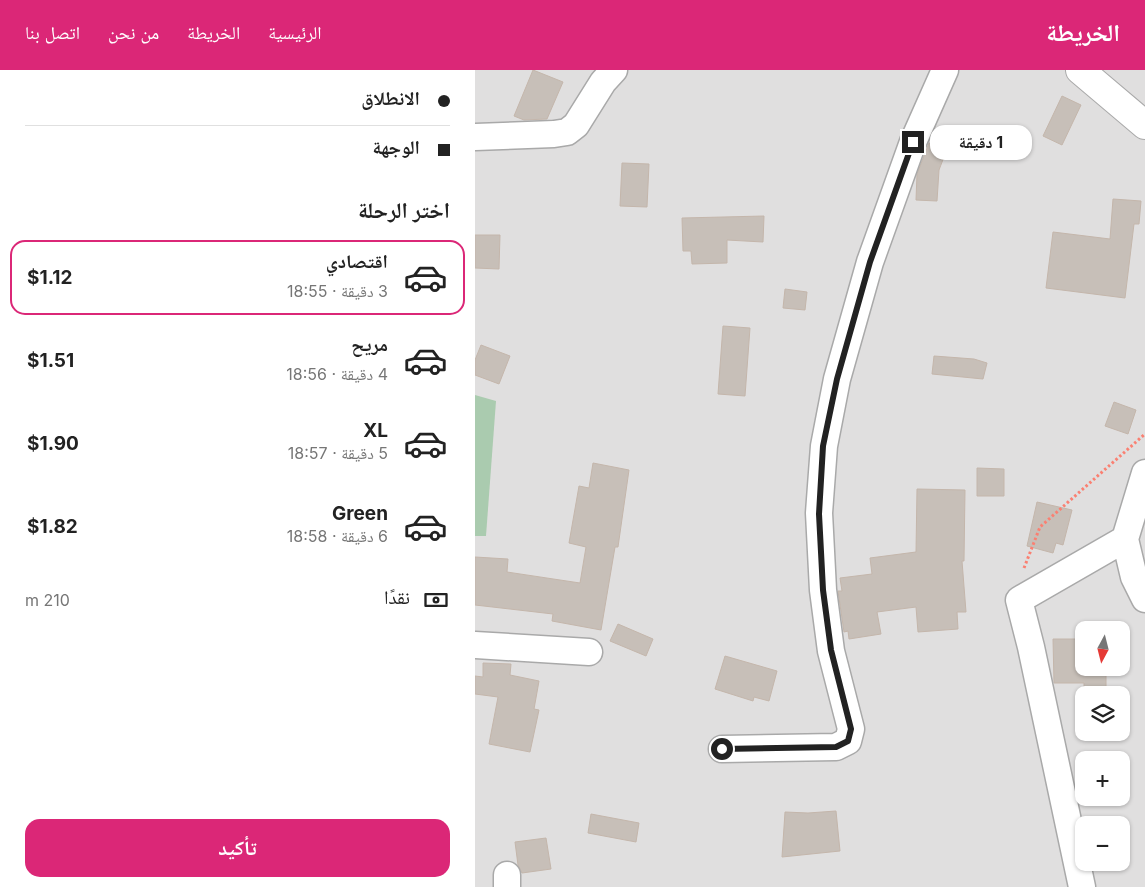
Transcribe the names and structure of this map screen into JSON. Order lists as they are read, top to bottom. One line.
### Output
{"north":"bottom","page":{"header":"الخريطة","nav":["الرئيسية","الخريطة","من نحن","اتصل بنا"],"banner":["الانطلاق","الوجهة"],"bubble":"1 دقيقة","heading":"اختر الرحلة","list":[{"name":"اقتصادي","note":"3 دقيقة · 18:55","value":"$1.12"},{"name":"مريح","note":"4 دقيقة · 18:56","value":"$1.51"},{"name":"XL","note":"5 دقيقة · 18:57","value":"$1.90"},{"name":"Green","note":"6 دقيقة · 18:58","value":"$1.82"}],"pay":["نقدًا","210 m"],"map_buttons":["+","−"],"buttons":"تأكيد"}}
